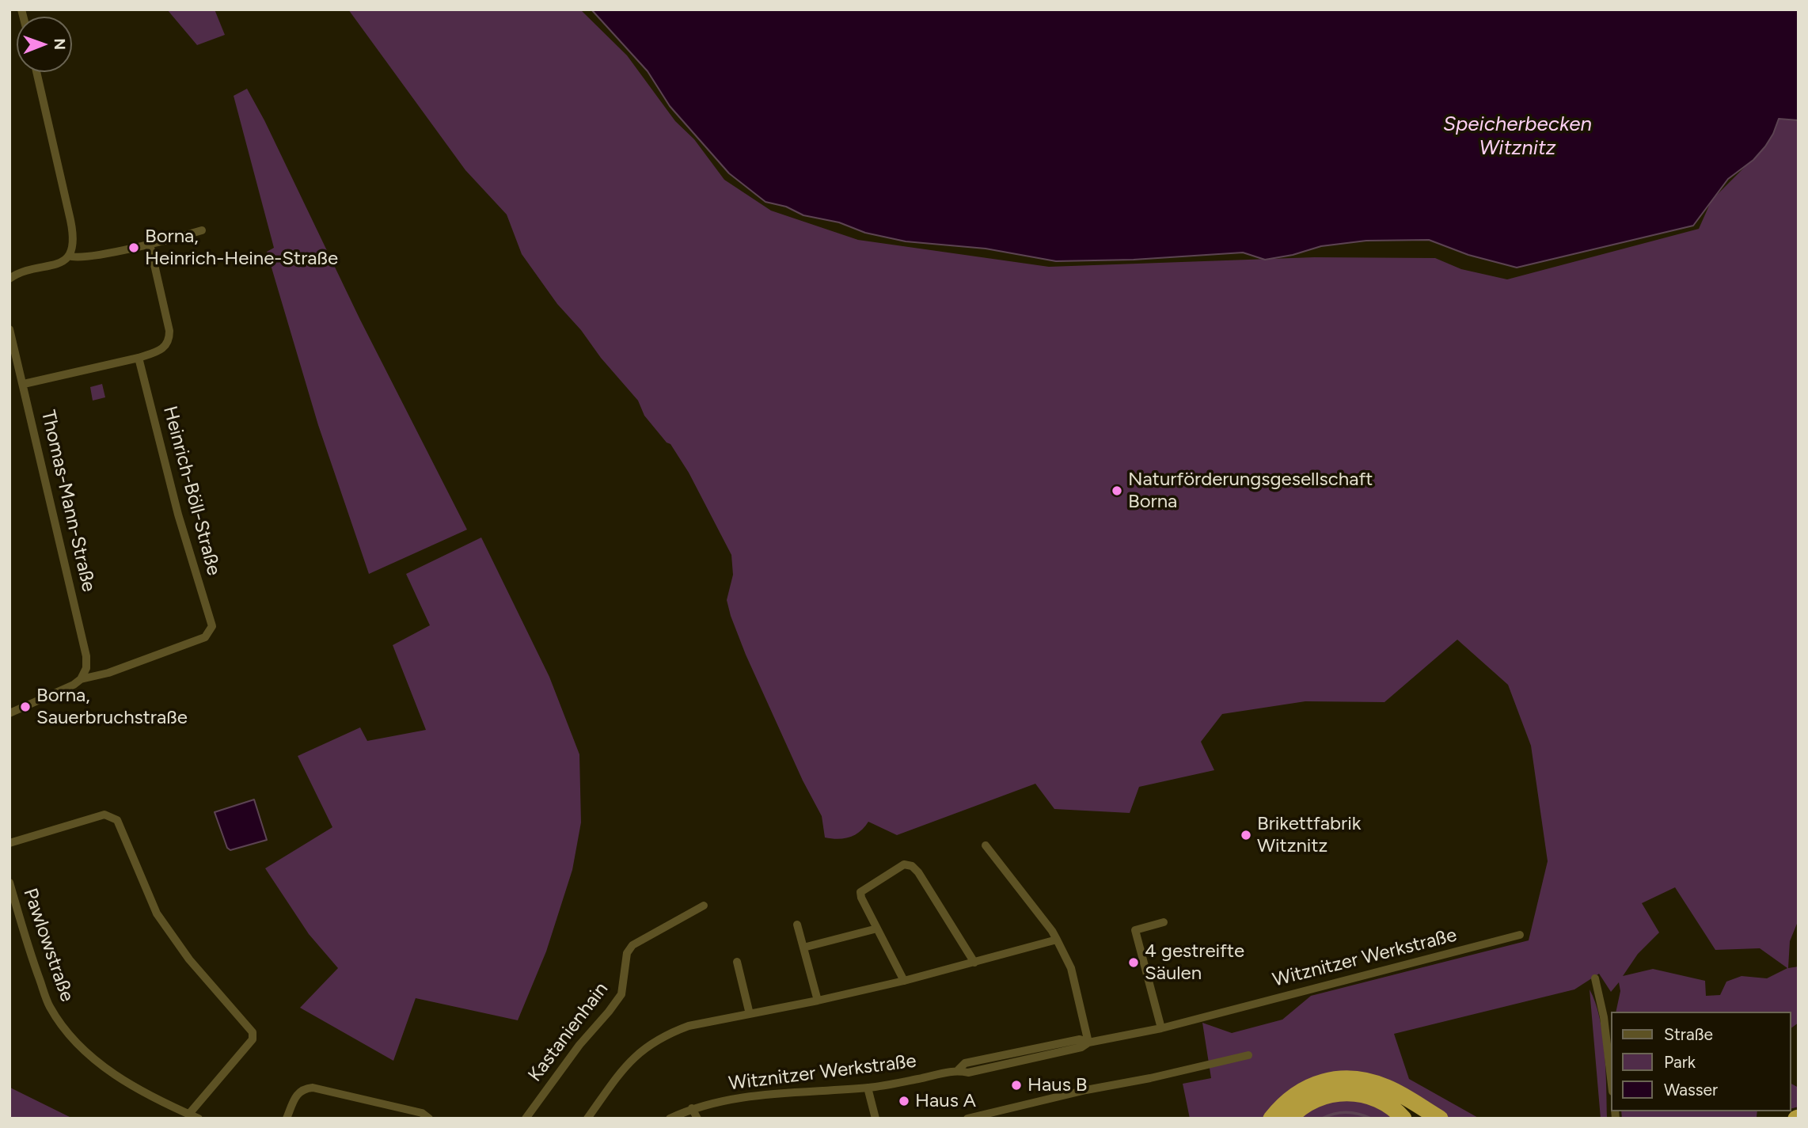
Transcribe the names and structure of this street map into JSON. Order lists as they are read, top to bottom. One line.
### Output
{"streets":{"street":["Heinrich-Böll-Straße","Thomas-Mann-Straße","Pawlowstraße","Witznitzer Werkstraße","Kastanienhain"]},"crossings":[["Heinrich-Böll-Straße","Thomas-Mann-Straße"]],"water":["Speicherbecken Witznitz"],"places":["Borna, Heinrich-Heine-Straße","Naturförderungsgesellschaft Borna","Borna, Sauerbruchstraße","Brikettfabrik Witznitz","4 gestreifte Säulen","Haus B","Haus A"],"legend":["Straße","Park","Wasser"],"north":"right"}
